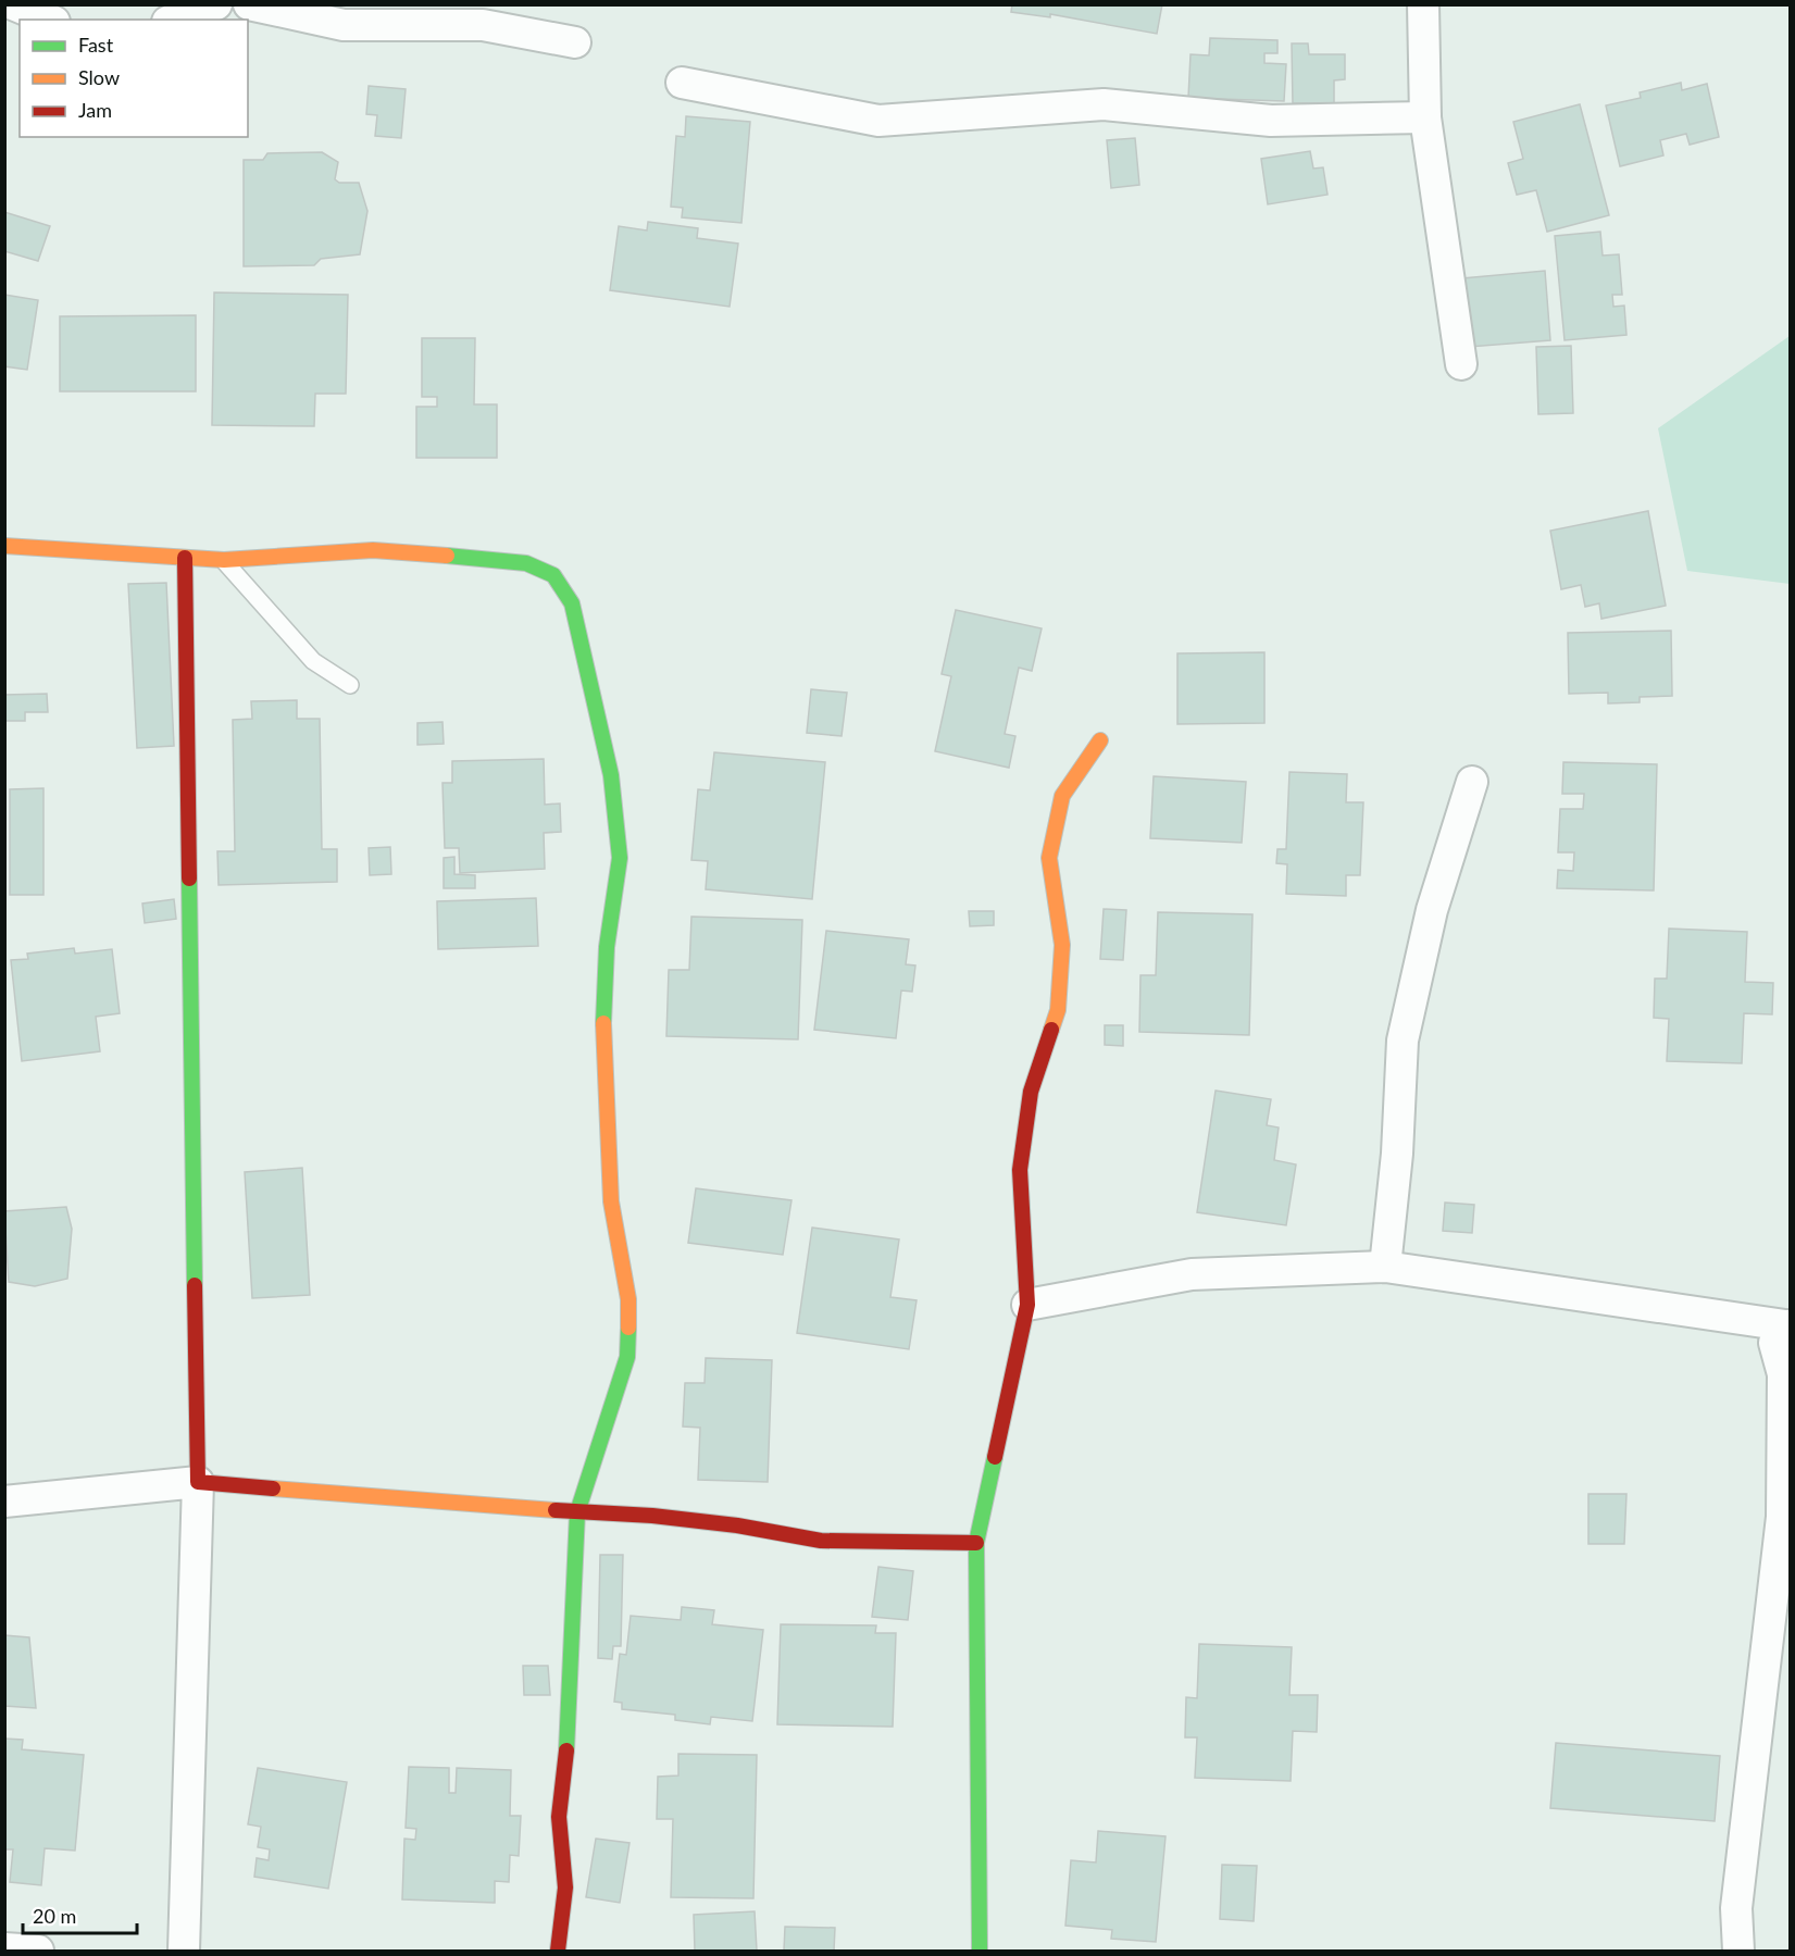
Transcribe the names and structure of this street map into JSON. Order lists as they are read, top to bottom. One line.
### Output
{"legend":["Fast","Slow","Jam"],"scale_bar":"20 m"}
